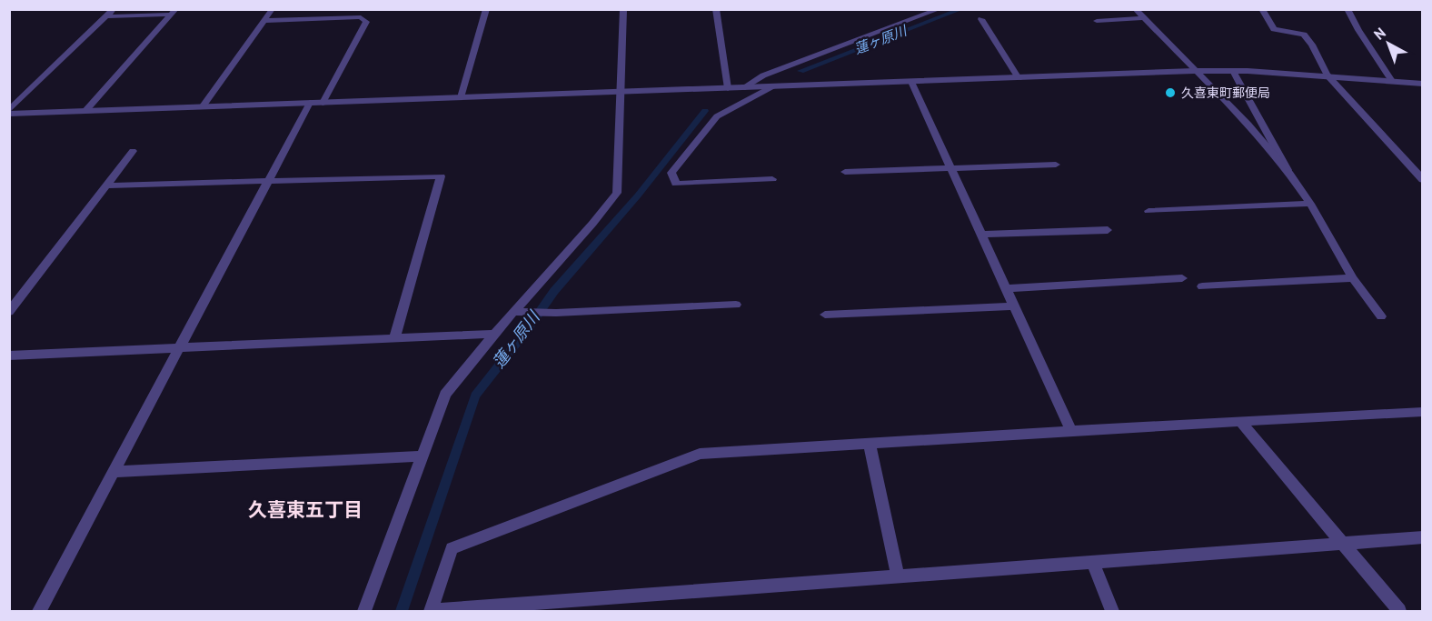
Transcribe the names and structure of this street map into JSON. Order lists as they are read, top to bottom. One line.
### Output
{"districts":["久喜東五丁目"],"water":["蓮ヶ原川"],"places":["久喜東町郵便局"],"north":"top left"}
